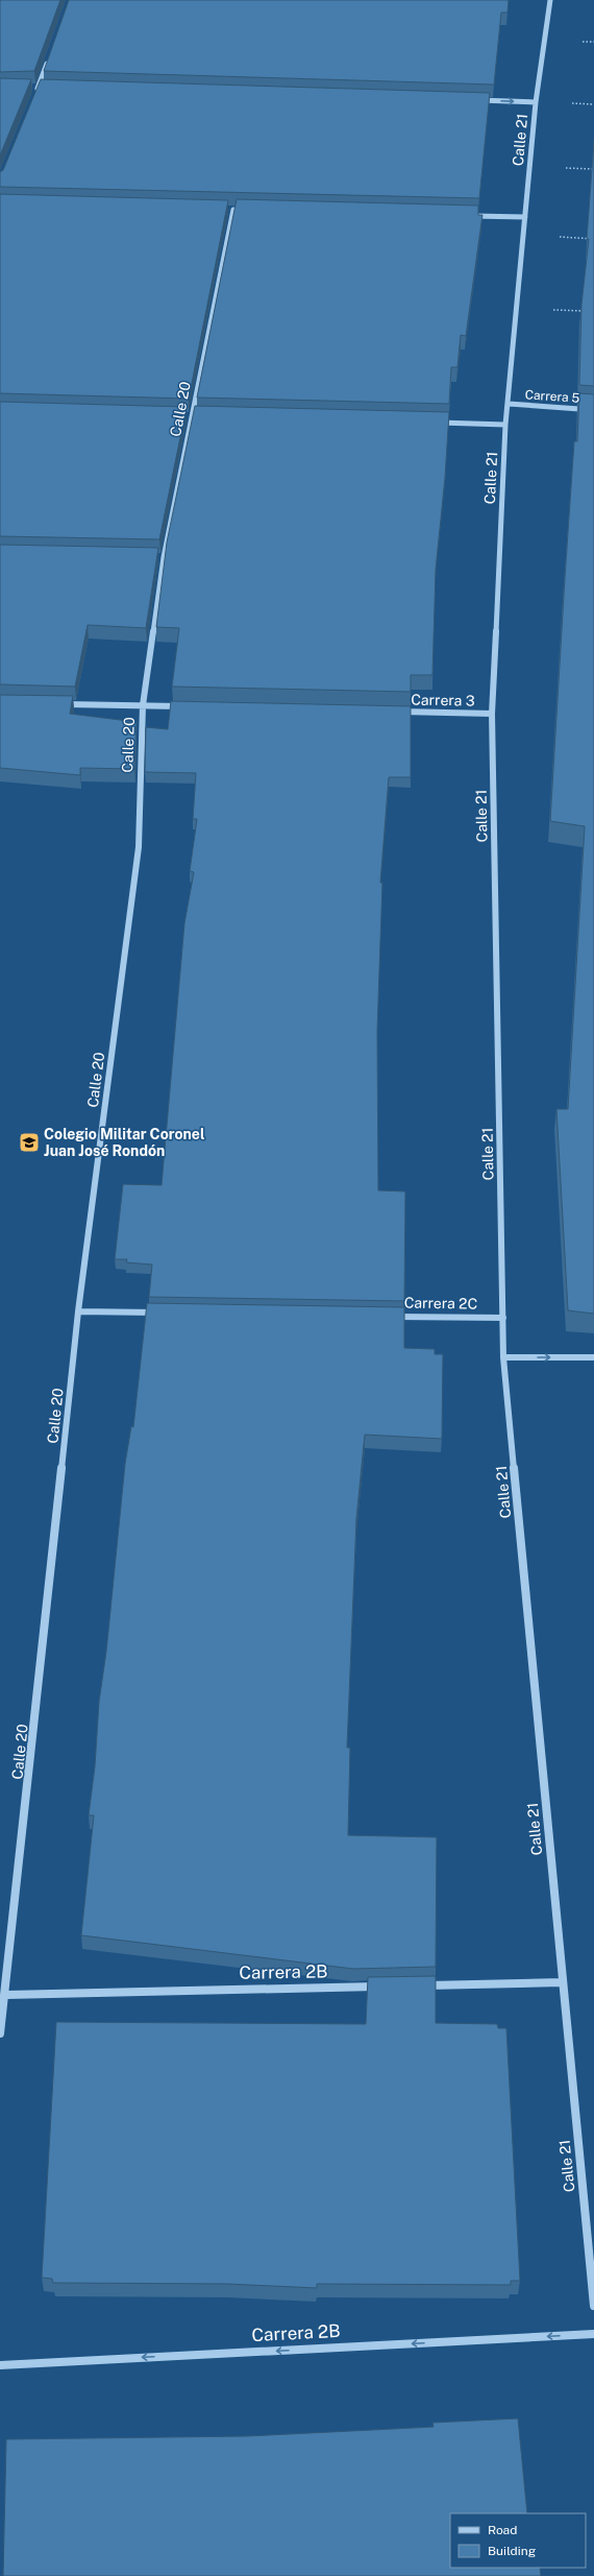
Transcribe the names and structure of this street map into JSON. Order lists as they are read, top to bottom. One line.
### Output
{"streets":{"street":["Calle 21","Carrera 5","Calle 20","Carrera 3","Carrera 2C","Carrera 2B"]},"crossings":[["Calle 21","Carrera 5"],["Calle 21","Carrera 3"],["Calle 21","Carrera 2C"],["Calle 20","Carrera 2B"]],"one_way":["Carrera 2B"],"places":{"school or university":["Colegio Militar Coronel Juan José Rondón"]},"legend":["Road","Building"]}
